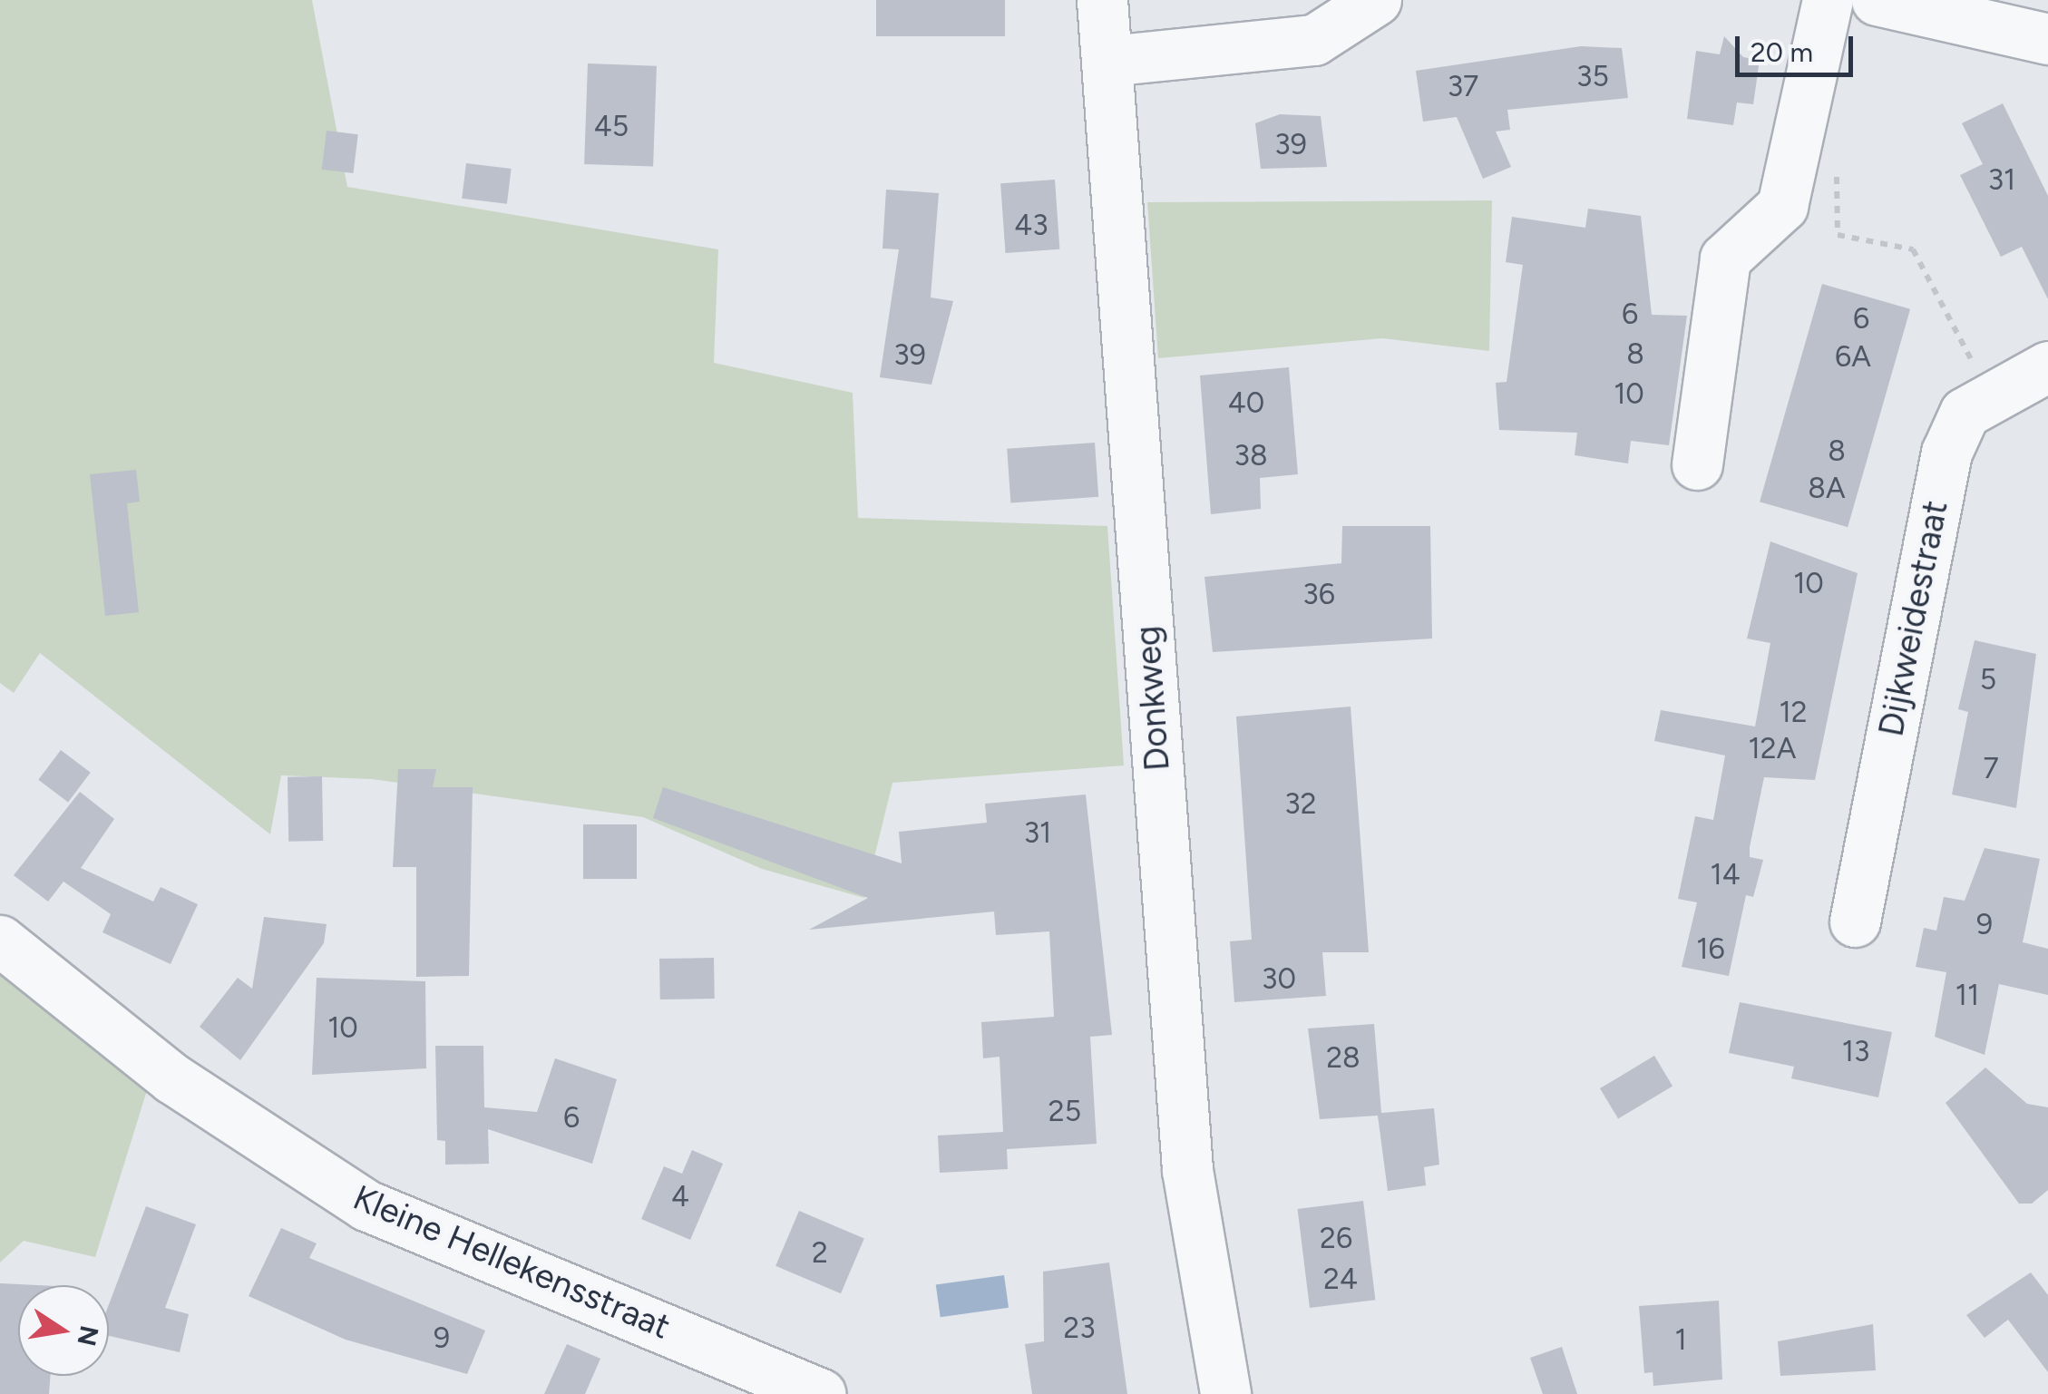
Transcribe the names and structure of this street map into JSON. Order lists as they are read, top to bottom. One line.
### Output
{"streets":{"street":["Dijkweidestraat","Donkweg","Kleine Hellekensstraat"]},"house_numbers":["35","37","45","39","31","43","6","6","8","39","6A","10","40","8","38","8A","10","36","5","12","12A","7","32","31","14","9","16","30","11","10","13","28","25","6","4","26","2","24","23","9","1"],"scale_bar":"20 m","north":"right"}
